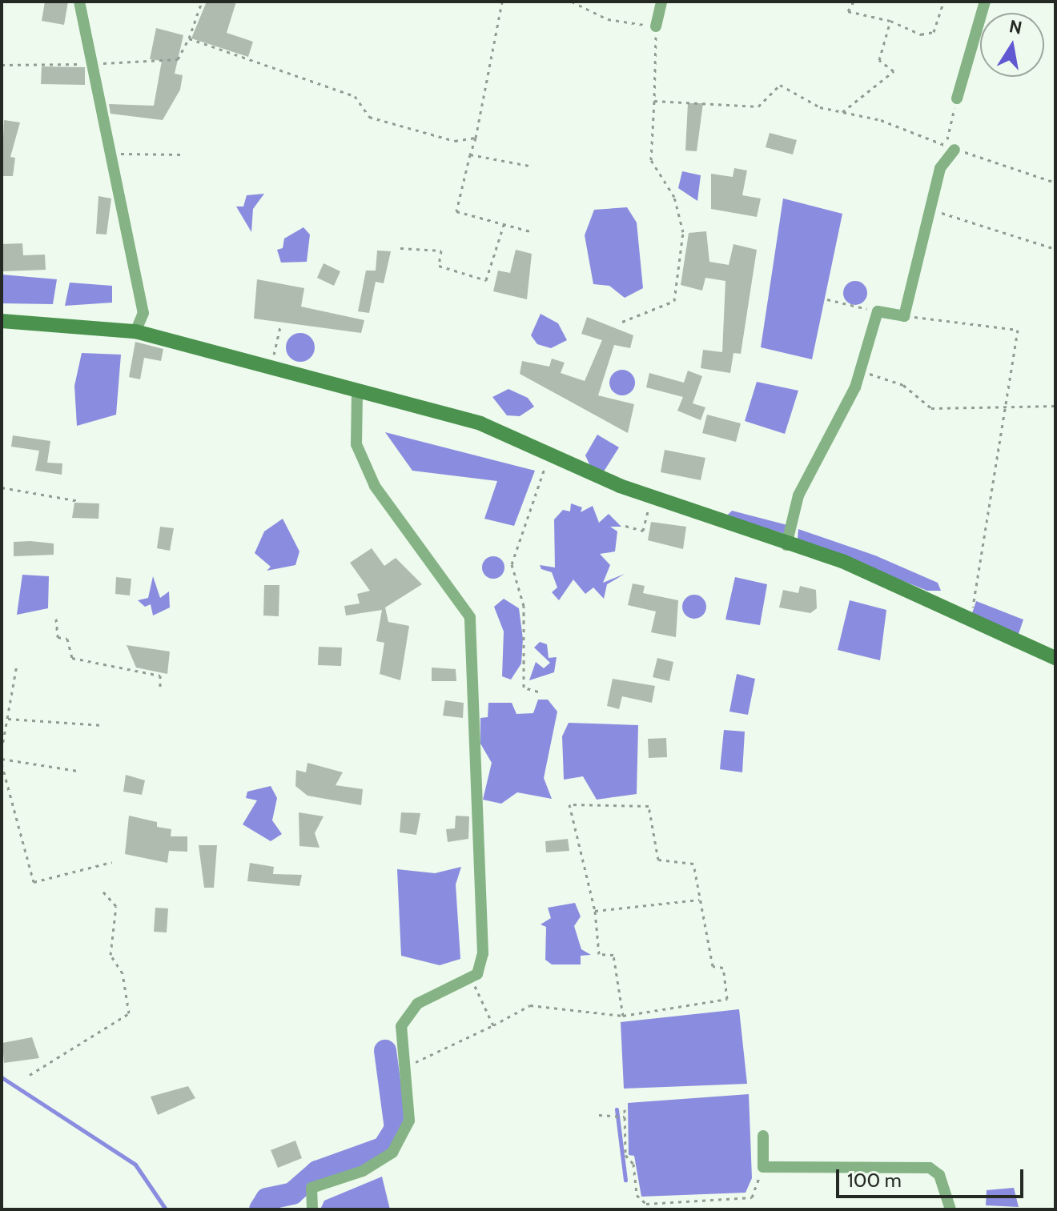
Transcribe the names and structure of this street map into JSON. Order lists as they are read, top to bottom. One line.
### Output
{"scale_bar":"100 m","north":"top"}
